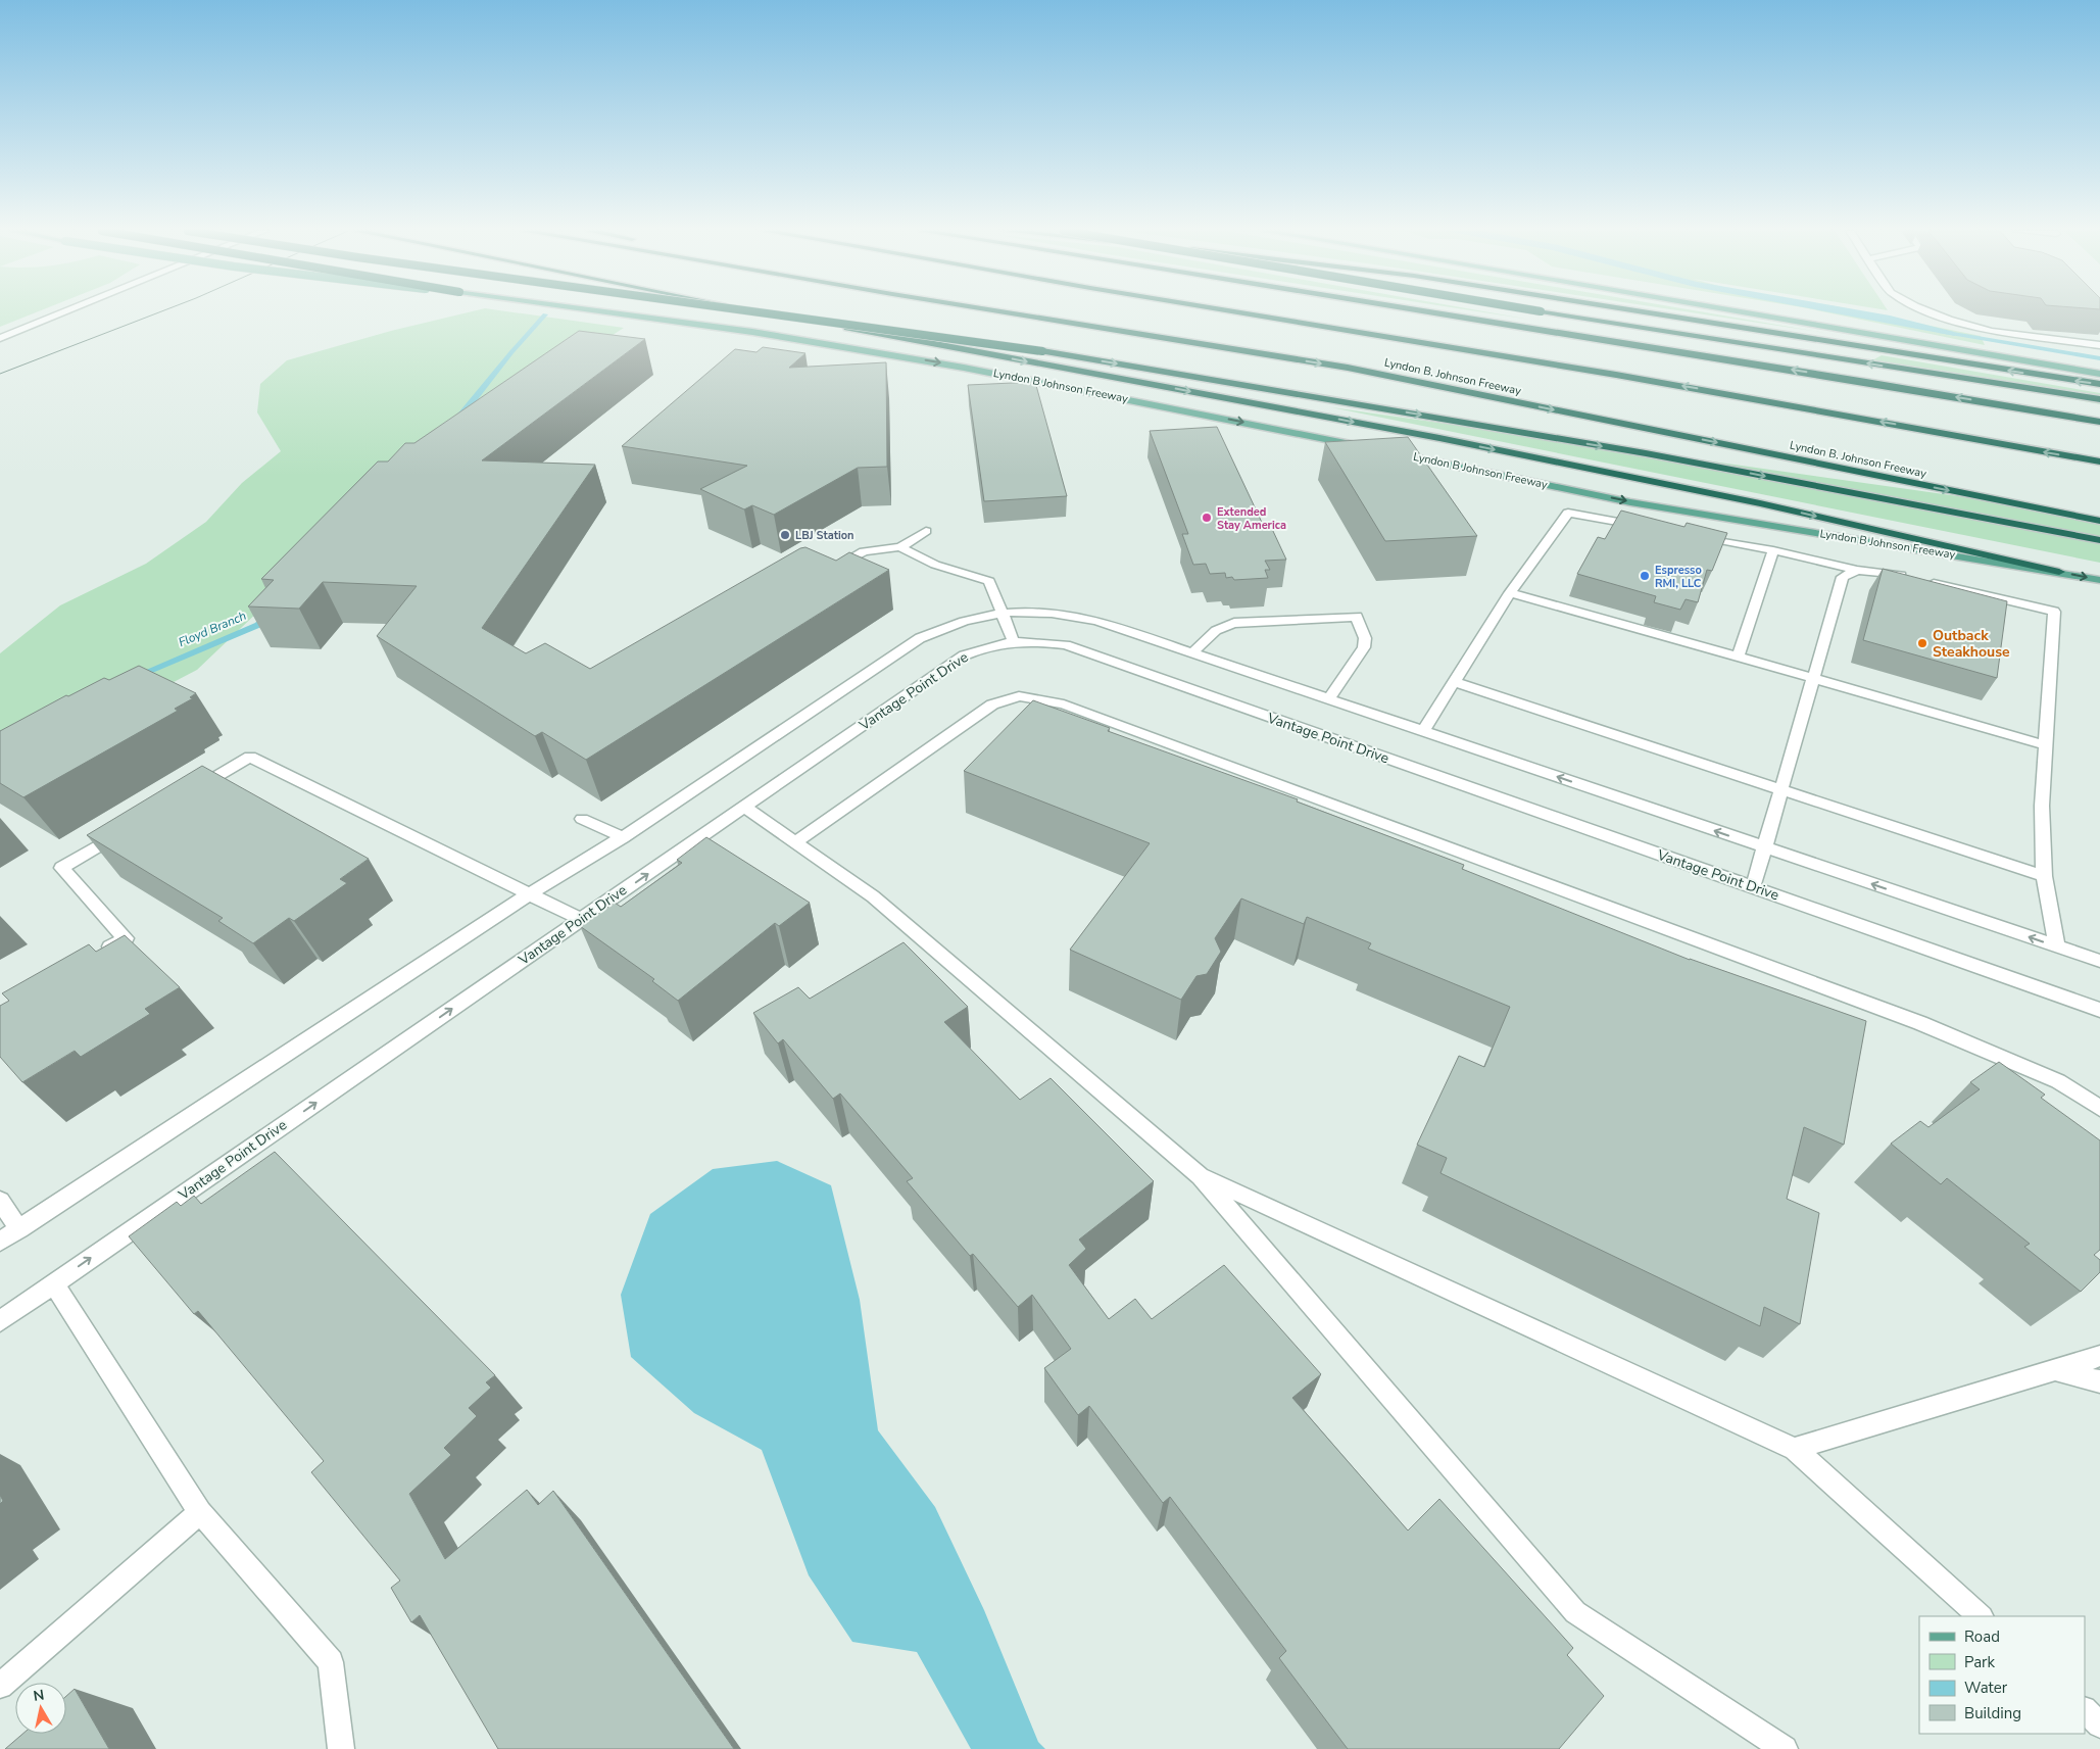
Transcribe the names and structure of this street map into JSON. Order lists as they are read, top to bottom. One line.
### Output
{"streets":{"highway":["Lyndon B. Johnson Freeway"],"main road":["Lyndon B Johnson Freeway"],"street":["Vantage Point Drive"]},"one_way":["Lyndon B Johnson Freeway"],"water":["Floyd Branch"],"places":["Extended Stay America","LBJ Station","Espresso RMI, LLC","Outback Steakhouse"],"legend":["Road","Park","Water","Building"],"north":"top"}
